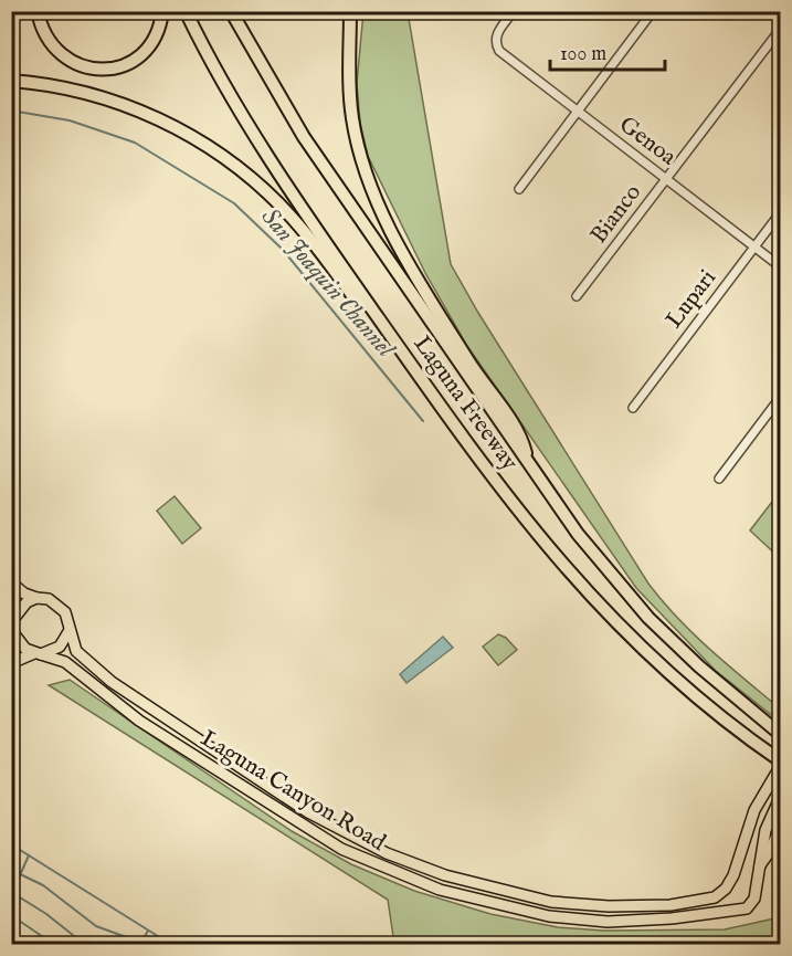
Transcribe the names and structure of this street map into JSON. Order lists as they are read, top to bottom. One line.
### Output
{"streets":{"highway":["Laguna Freeway"],"main road":["Laguna Canyon Road"],"street":["Genoa","Bianco","Lupari"]},"crossings":[["Genoa","Bianco"],["Genoa","Lupari"]],"water":["San Joaquin Channel"],"scale_bar":"100 m"}
